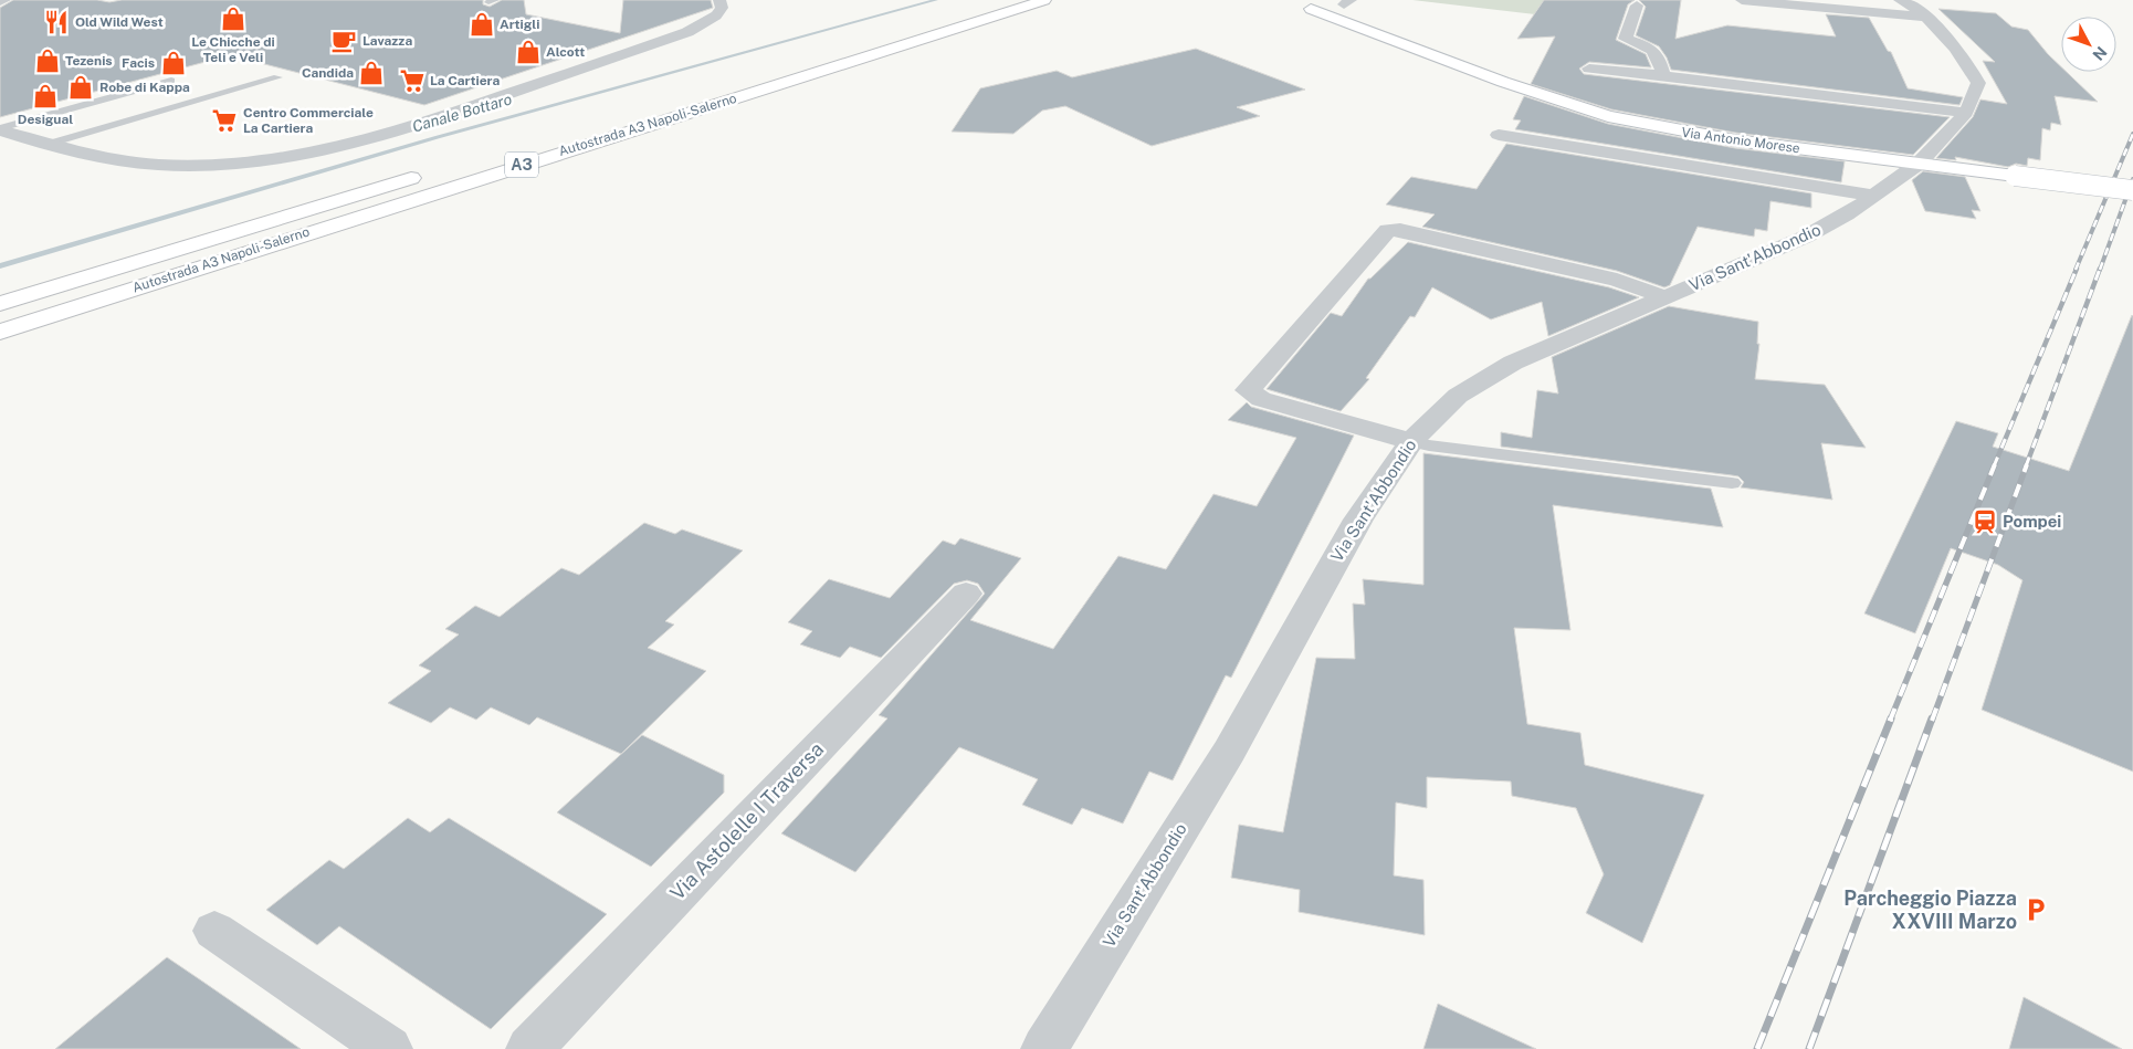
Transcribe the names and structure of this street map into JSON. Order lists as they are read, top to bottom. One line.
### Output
{"streets":{"main road":["Autostrada A3 Napoli-Salerno","Via Antonio Morese","A3"],"street":["Via Sant'Abbondio","Via Astolelle I Traversa"]},"crossings":[["Via Antonio Morese","Via Sant'Abbondio"]],"water":["Canale Bottaro"],"places":{"shop":["Le Chicche di Teli e Veli","Artigli","Alcott","Tezenis","Facis","Candida","Robe di Kappa","Desigual"],"restaurant":["Old Wild West"],"cafe":["Lavazza"],"supermarket":["La Cartiera","Centro Commerciale La Cartiera"],"station":["Pompei"],"parking":["Parcheggio Piazza XXVIII Marzo"]},"north":"bottom right"}
